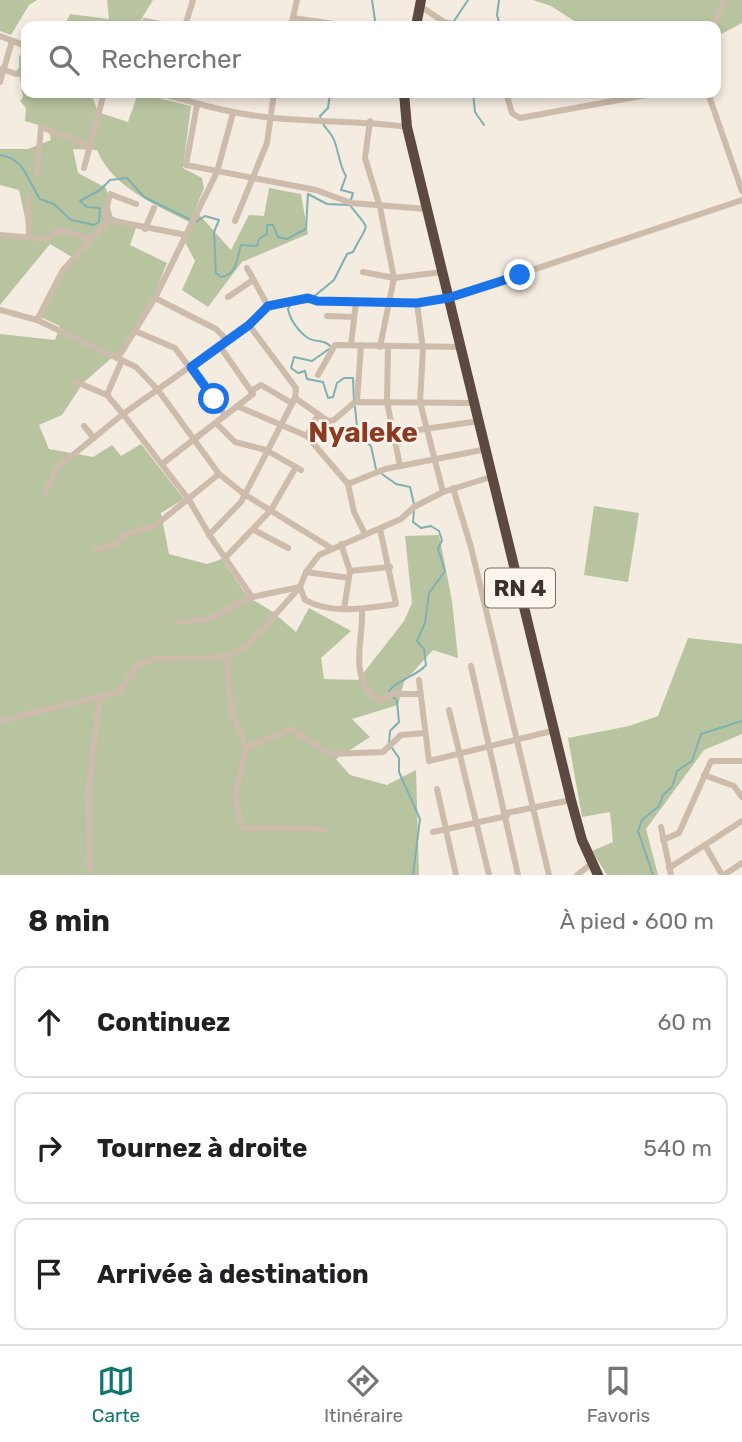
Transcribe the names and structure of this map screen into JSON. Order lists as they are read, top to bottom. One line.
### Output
{"streets":{"highway":["RN 4"]},"districts":["Nyaleke"],"page":{"search":"Rechercher","heading":["8 min","À pied · 600 m"],"list":[["Continuez","60 m"],["Tournez à droite","540 m"],"Arrivée à destination"],"nav":["Carte","Itinéraire","Favoris"]}}
